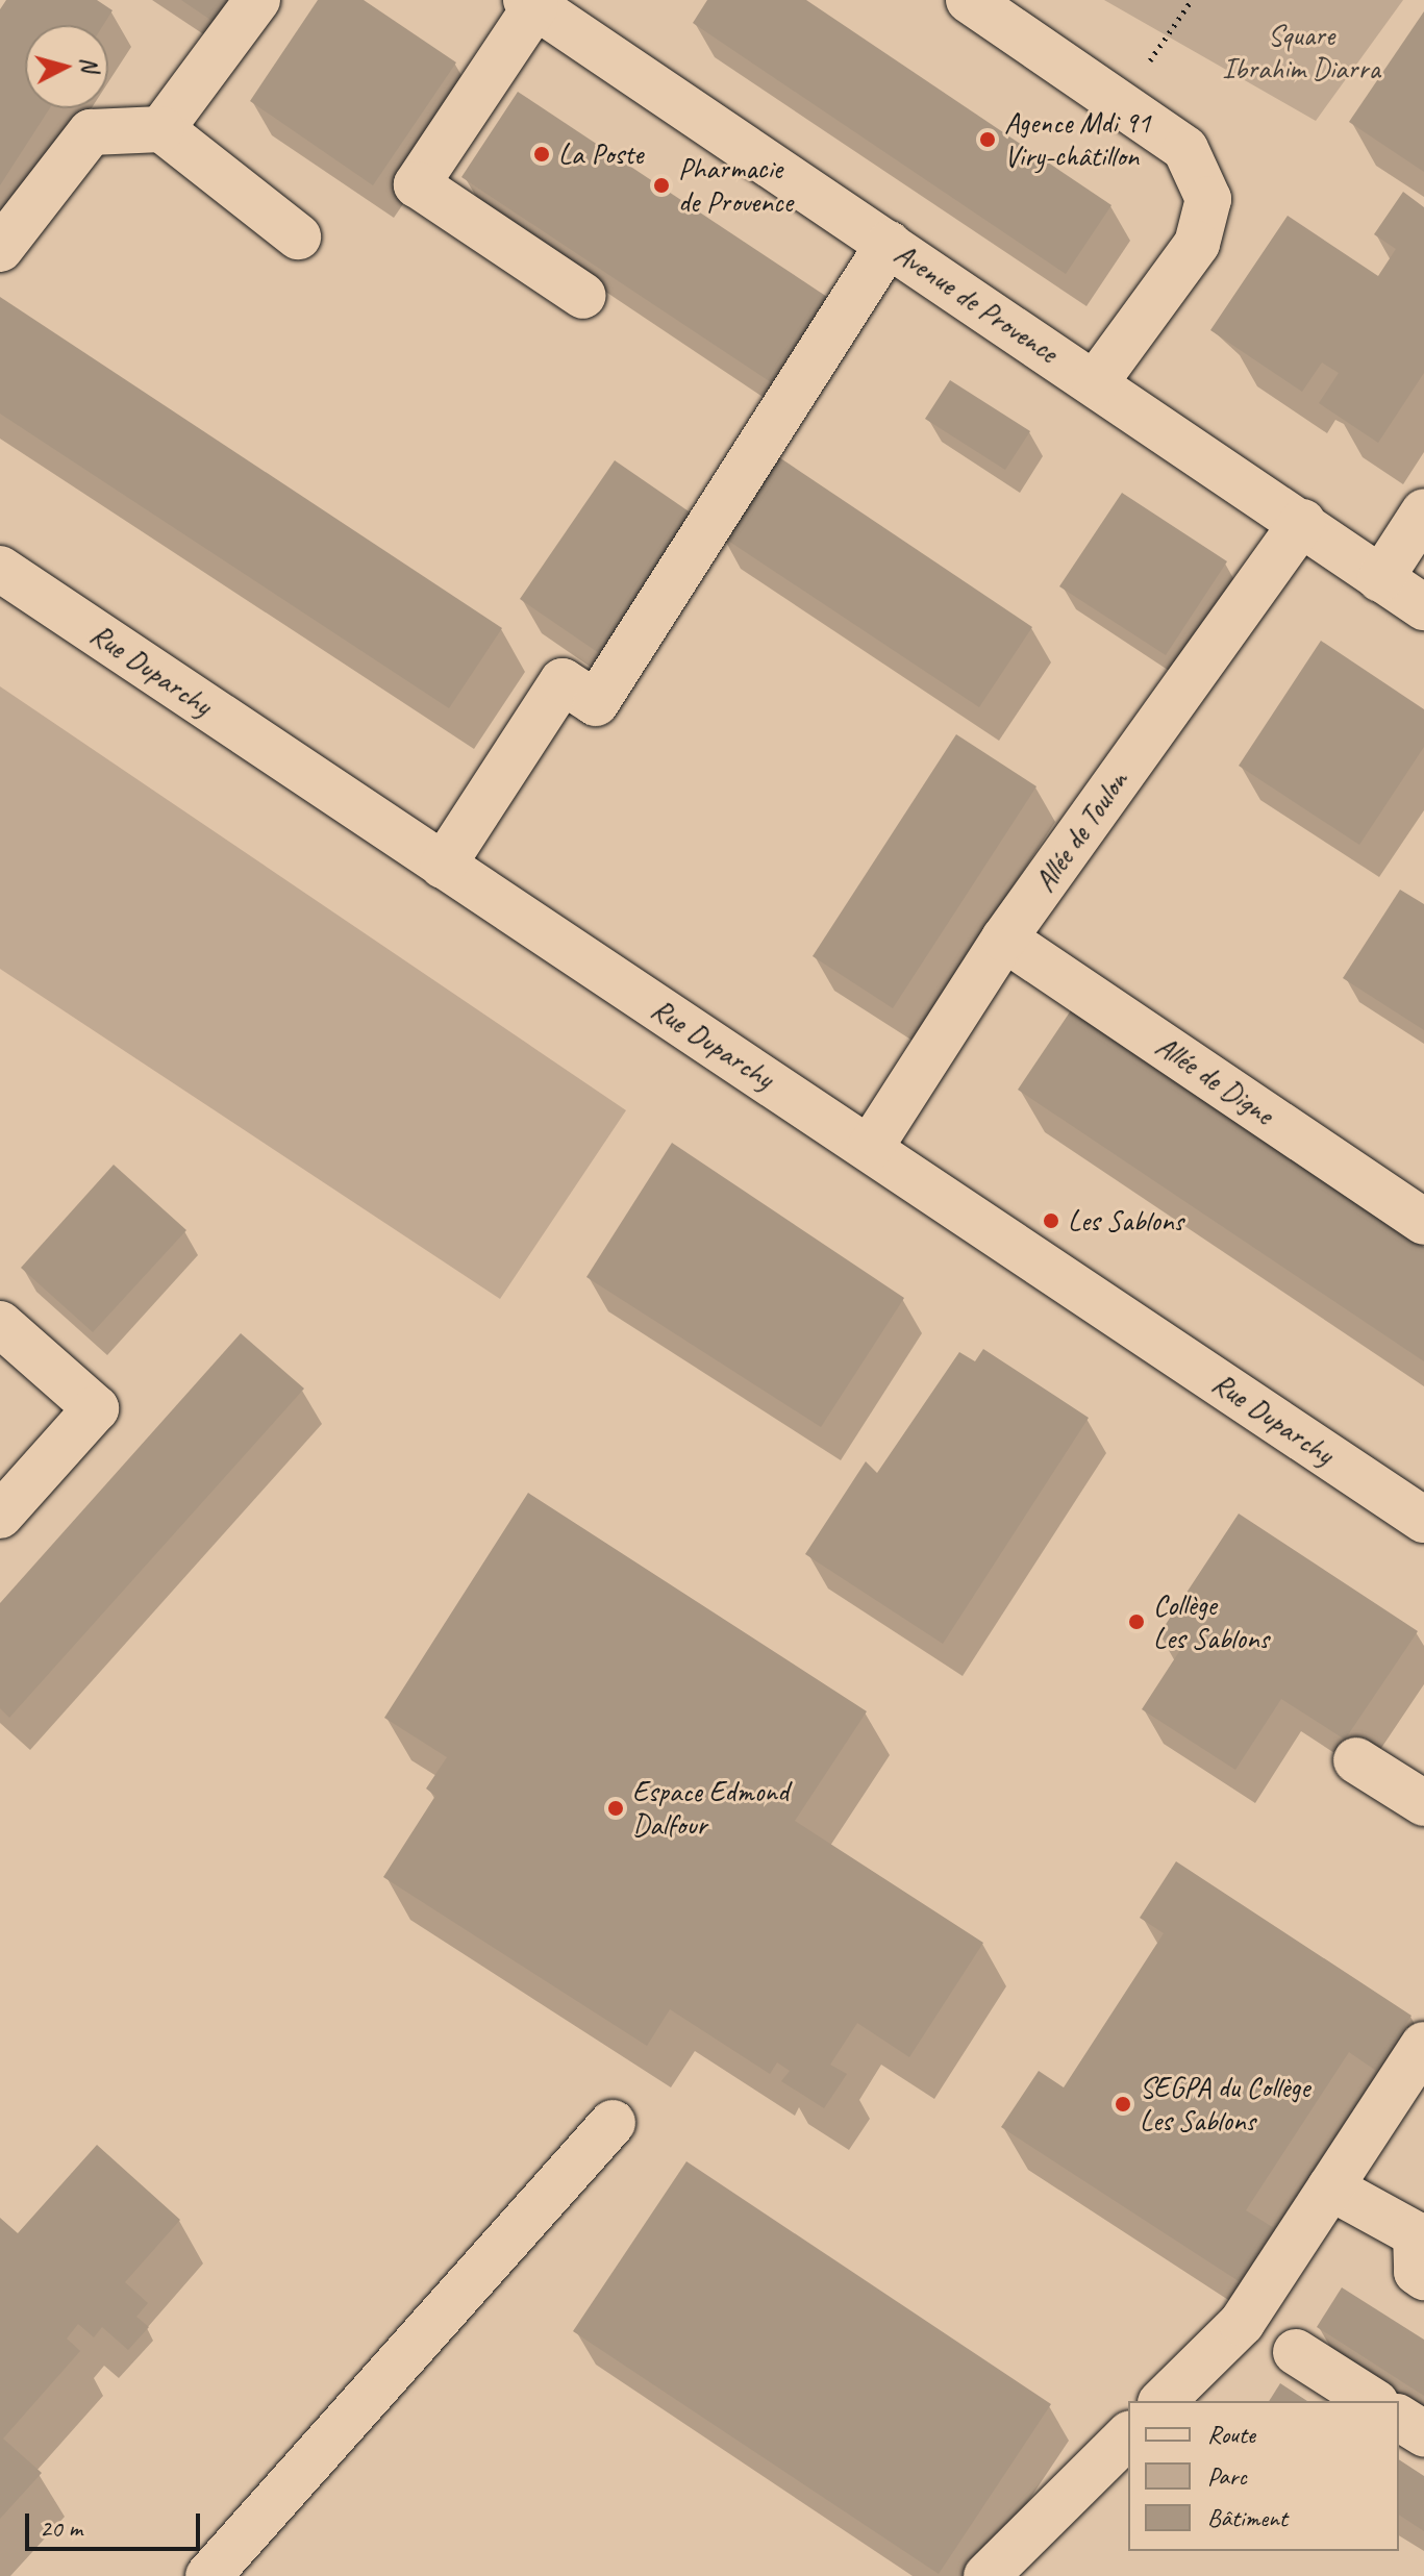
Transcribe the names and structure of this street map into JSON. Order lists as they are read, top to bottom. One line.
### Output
{"streets":{"street":["Avenue de Provence","Rue Duparchy","Allée de Toulon","Allée de Digne"]},"crossings":[["Avenue de Provence","Allée de Toulon"],["Rue Duparchy","Allée de Toulon"],["Allée de Toulon","Allée de Digne"]],"parks":["Square Ibrahim Diarra"],"places":["Agence Mdi 91 Viry-châtillon","La Poste","Pharmacie de Provence","Les Sablons","Collège Les Sablons","Espace Edmond Dalfour","SEGPA du Collège Les Sablons"],"legend":["Route","Parc","Bâtiment"],"scale_bar":"20 m","north":"right"}
